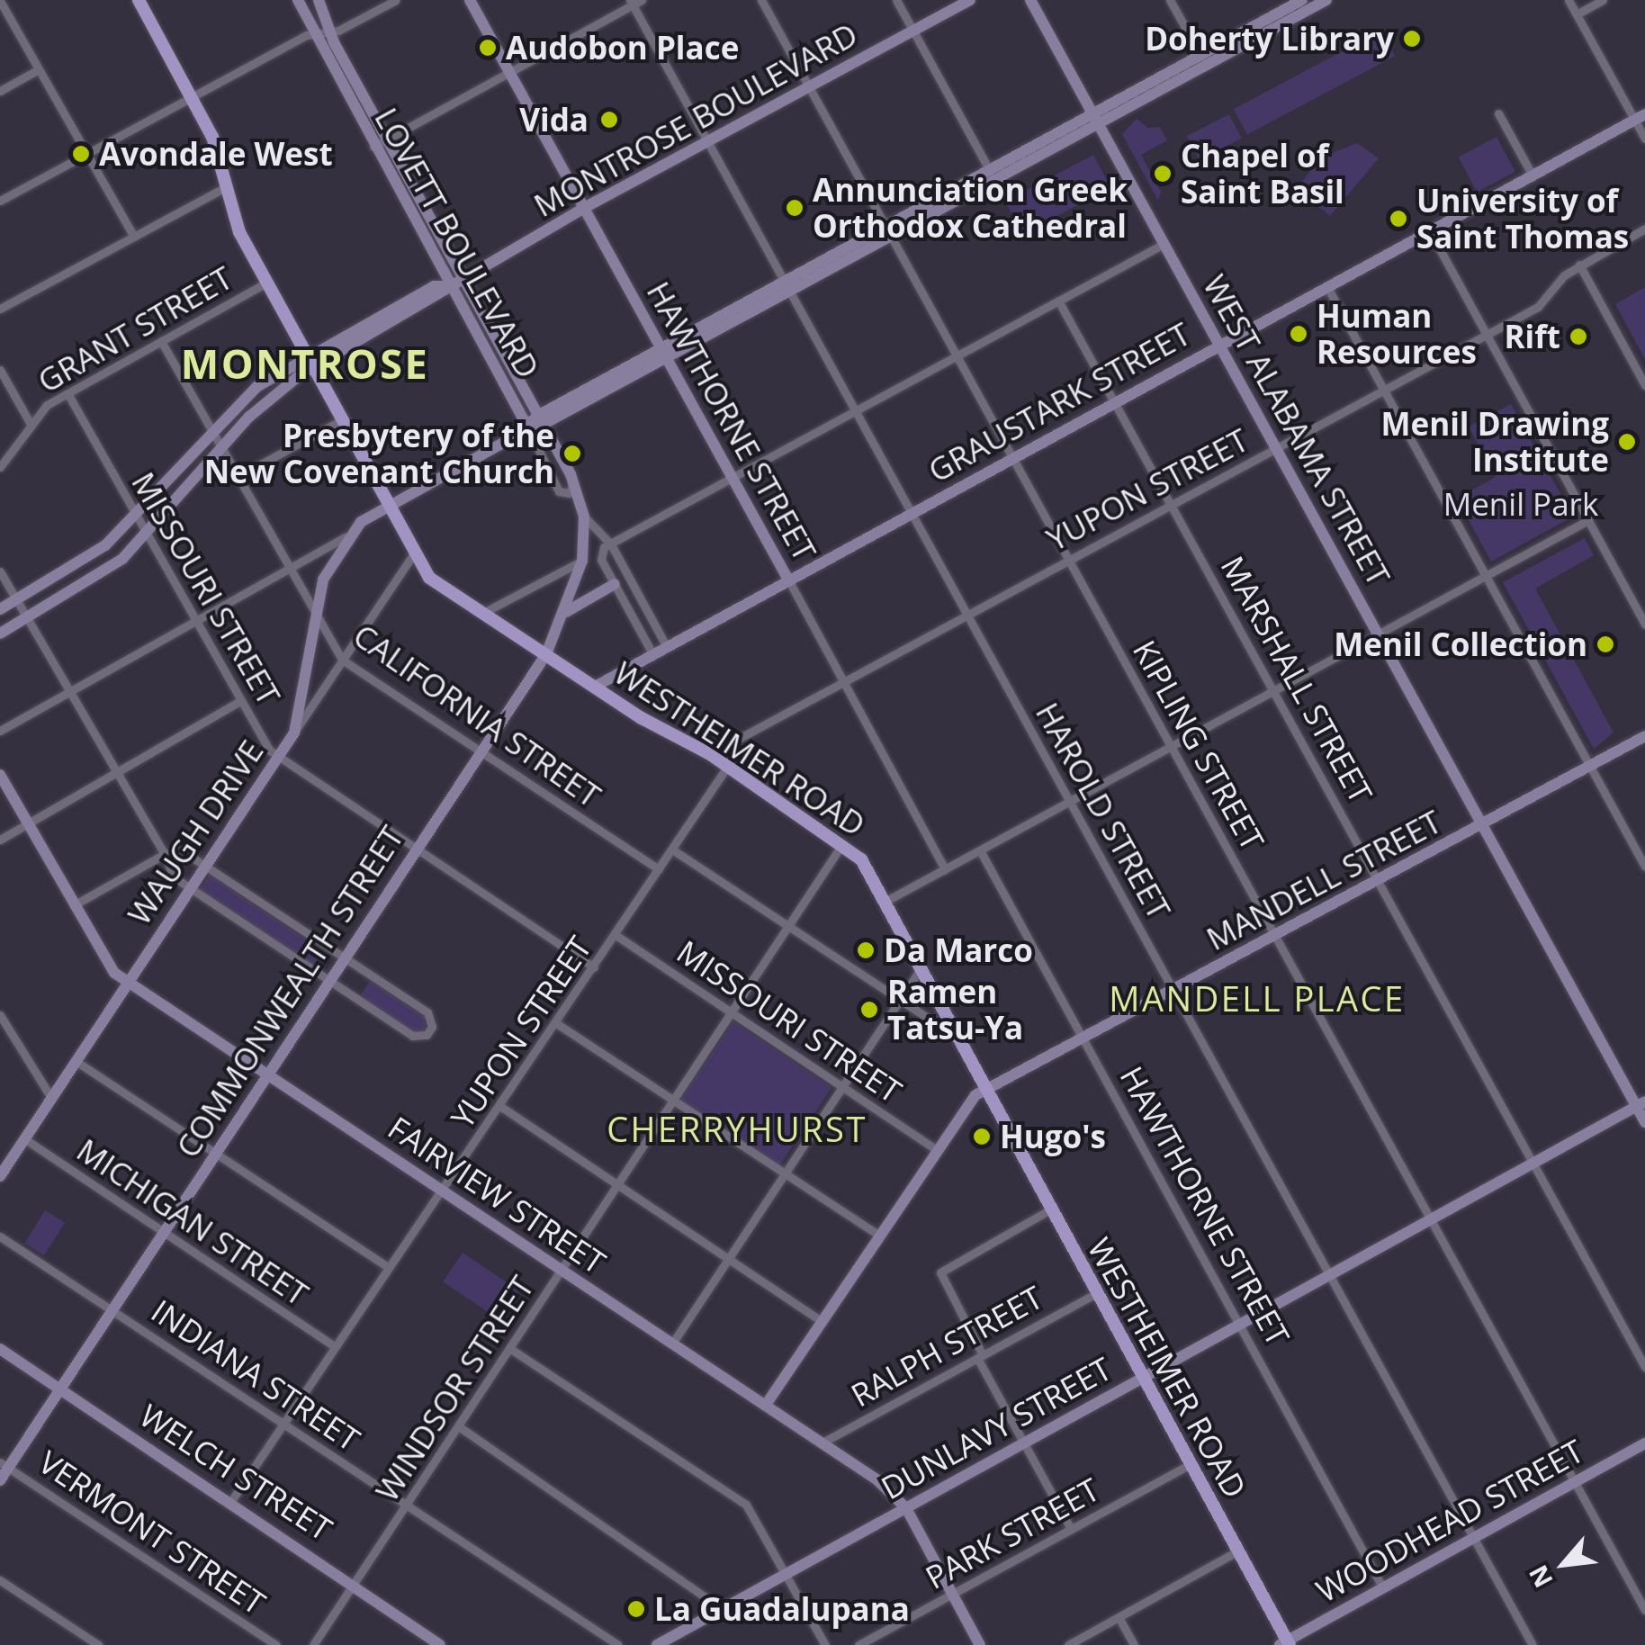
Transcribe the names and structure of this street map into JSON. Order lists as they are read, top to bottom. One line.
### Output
{"streets":{"main road":["WESTHEIMER ROAD"],"street":["MONTROSE BOULEVARD","LOVETT BOULEVARD","GRANT STREET","GRAUSTARK STREET","HAWTHORNE STREET","WEST ALABAMA STREET","YUPON STREET","MISSOURI STREET","MARSHALL STREET","CALIFORNIA STREET","KIPLING STREET","HAROLD STREET","WAUGH DRIVE","MANDELL STREET","COMMONWEALTH STREET","FAIRVIEW STREET","MICHIGAN STREET","RALPH STREET","INDIANA STREET","WINDSOR STREET","DUNLAVY STREET","WELCH STREET","WOODHEAD STREET","VERMONT STREET","PARK STREET"]},"crossings":[["MONTROSE BOULEVARD","LOVETT BOULEVARD"],["MONTROSE BOULEVARD","HAWTHORNE STREET"],["MONTROSE BOULEVARD","MISSOURI STREET"],["MONTROSE BOULEVARD","CALIFORNIA STREET"],["MONTROSE BOULEVARD","KIPLING STREET"],["MONTROSE BOULEVARD","WESTHEIMER ROAD"],["MONTROSE BOULEVARD","HAROLD STREET"],["LOVETT BOULEVARD","GRAUSTARK STREET"],["LOVETT BOULEVARD","WAUGH DRIVE"],["LOVETT BOULEVARD","COMMONWEALTH STREET"],["GRANT STREET","MISSOURI STREET"],["GRANT STREET","CALIFORNIA STREET"],["GRANT STREET","WESTHEIMER ROAD"],["GRAUSTARK STREET","HAWTHORNE STREET"],["GRAUSTARK STREET","WEST ALABAMA STREET"],["GRAUSTARK STREET","MARSHALL STREET"],["GRAUSTARK STREET","KIPLING STREET"],["GRAUSTARK STREET","WESTHEIMER ROAD"],["GRAUSTARK STREET","HAROLD STREET"],["HAWTHORNE STREET","YUPON STREET"],["HAWTHORNE STREET","MANDELL STREET"],["HAWTHORNE STREET","DUNLAVY STREET"],["HAWTHORNE STREET","WOODHEAD STREET"],["WEST ALABAMA STREET","YUPON STREET"],["WEST ALABAMA STREET","MANDELL STREET"],["WEST ALABAMA STREET","DUNLAVY STREET"],["YUPON STREET","MISSOURI STREET"],["YUPON STREET","MARSHALL STREET"],["YUPON STREET","CALIFORNIA STREET"],["YUPON STREET","KIPLING STREET"],["YUPON STREET","WESTHEIMER ROAD"],["YUPON STREET","HAROLD STREET"],["YUPON STREET","FAIRVIEW STREET"],["YUPON STREET","MICHIGAN STREET"],["YUPON STREET","INDIANA STREET"],["YUPON STREET","WELCH STREET"],["MISSOURI STREET","WAUGH DRIVE"],["MISSOURI STREET","MANDELL STREET"],["MISSOURI STREET","COMMONWEALTH STREET"],["MISSOURI STREET","WINDSOR STREET"],["MARSHALL STREET","MANDELL STREET"],["MARSHALL STREET","DUNLAVY STREET"],["CALIFORNIA STREET","WAUGH DRIVE"],["CALIFORNIA STREET","COMMONWEALTH STREET"],["KIPLING STREET","MANDELL STREET"],["KIPLING STREET","DUNLAVY STREET"],["KIPLING STREET","WOODHEAD STREET"],["WESTHEIMER ROAD","WAUGH DRIVE"],["WESTHEIMER ROAD","MANDELL STREET"],["WESTHEIMER ROAD","COMMONWEALTH STREET"],["WESTHEIMER ROAD","RALPH STREET"],["WESTHEIMER ROAD","WINDSOR STREET"],["WESTHEIMER ROAD","DUNLAVY STREET"],["WESTHEIMER ROAD","WOODHEAD STREET"],["WESTHEIMER ROAD","PARK STREET"],["HAROLD STREET","MANDELL STREET"],["HAROLD STREET","DUNLAVY STREET"],["HAROLD STREET","WOODHEAD STREET"],["WAUGH DRIVE","FAIRVIEW STREET"],["WAUGH DRIVE","MICHIGAN STREET"],["MANDELL STREET","FAIRVIEW STREET"],["COMMONWEALTH STREET","FAIRVIEW STREET"],["COMMONWEALTH STREET","MICHIGAN STREET"],["COMMONWEALTH STREET","INDIANA STREET"],["COMMONWEALTH STREET","WELCH STREET"],["COMMONWEALTH STREET","VERMONT STREET"],["FAIRVIEW STREET","RALPH STREET"],["FAIRVIEW STREET","WINDSOR STREET"],["FAIRVIEW STREET","DUNLAVY STREET"],["FAIRVIEW STREET","PARK STREET"],["INDIANA STREET","WINDSOR STREET"],["WINDSOR STREET","WELCH STREET"]],"districts":["MONTROSE","MANDELL PLACE","CHERRYHURST"],"parks":["Menil Park"],"places":["Doherty Library","Audobon Place","Vida","Avondale West","Chapel of Saint Basil","Annunciation Greek Orthodox Cathedral","University of Saint Thomas","Human Resources","Rift","Menil Drawing Institute","Presbytery of the New Covenant Church","Menil Collection","Da Marco","Ramen Tatsu-Ya","Hugo's","La Guadalupana"],"north":"bottom left"}
